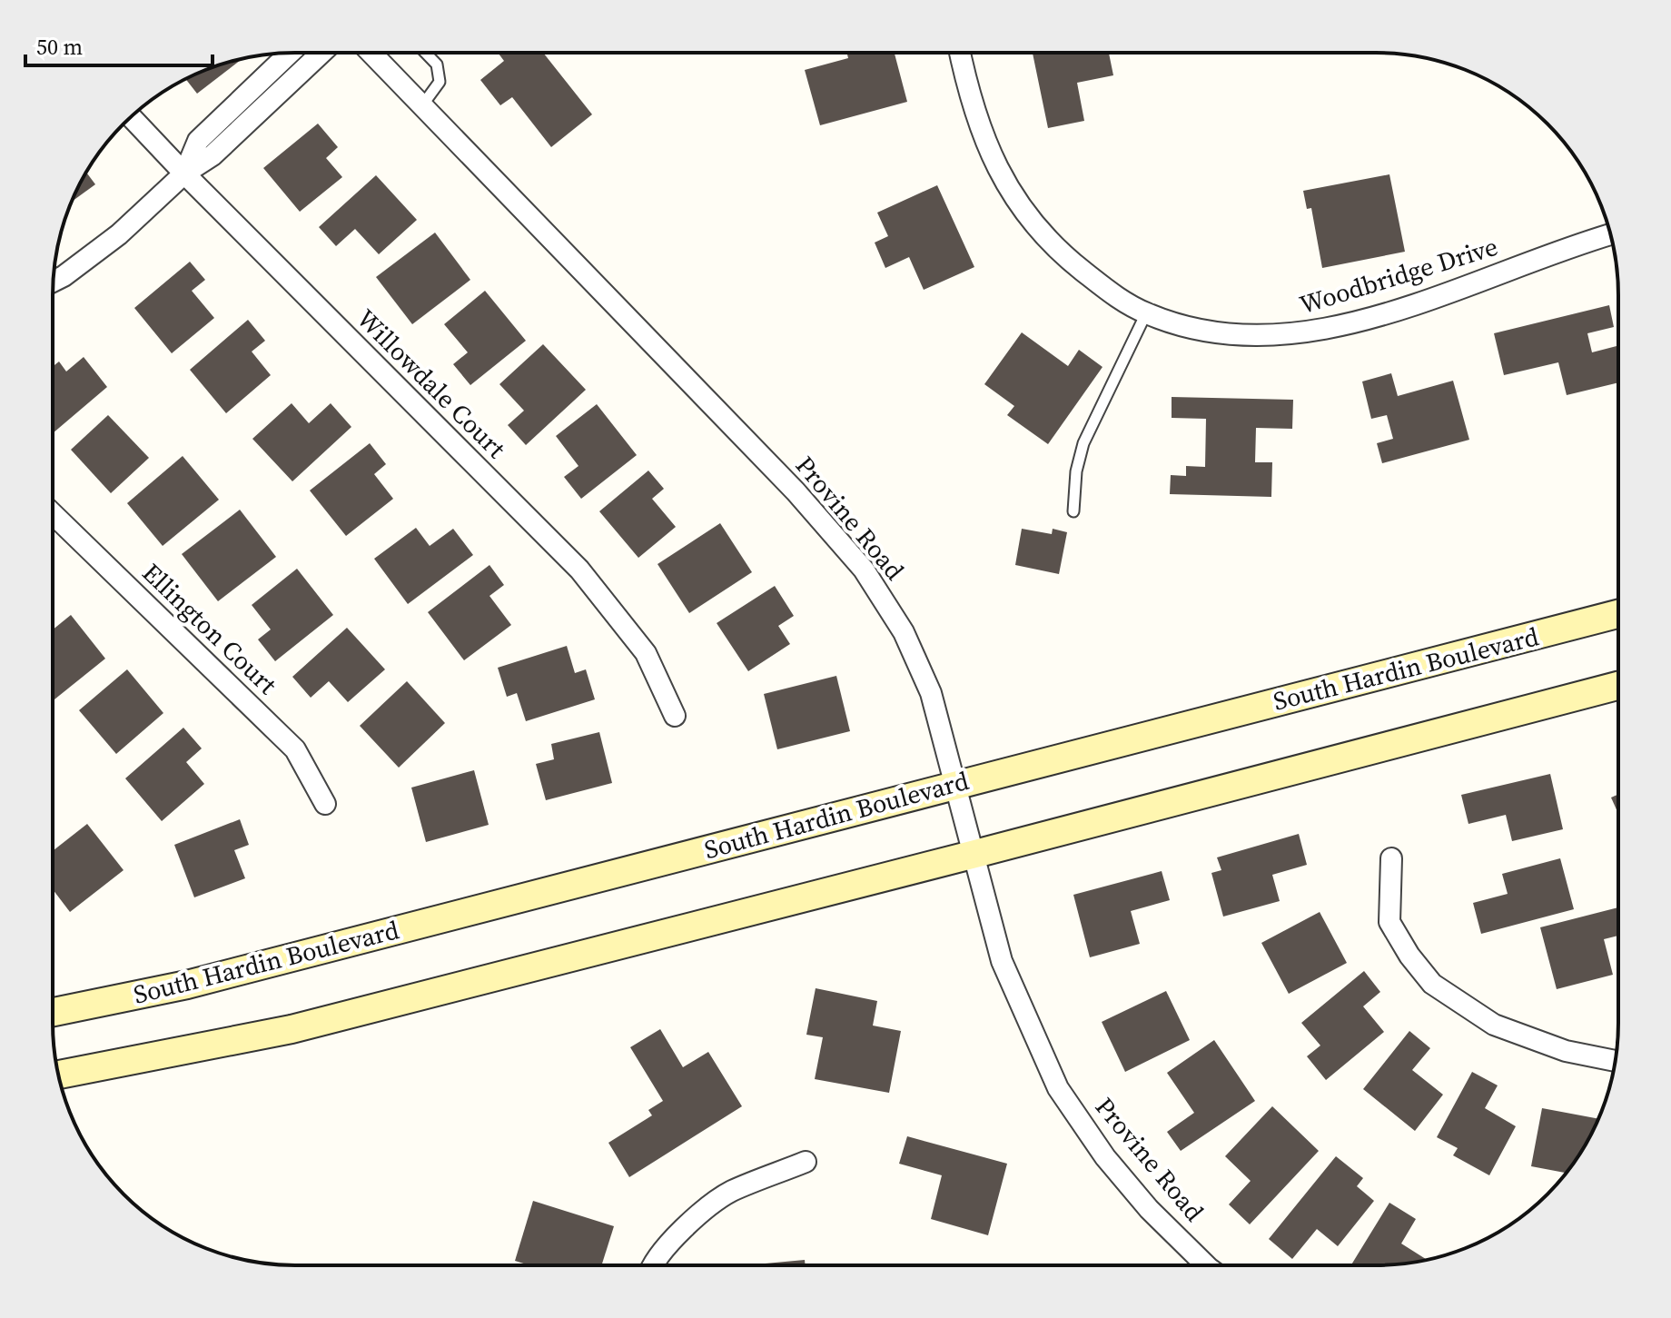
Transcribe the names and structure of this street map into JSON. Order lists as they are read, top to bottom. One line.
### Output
{"streets":{"main road":["South Hardin Boulevard"],"street":["Woodbridge Drive","Willowdale Court","Provine Road","Ellington Court"]},"crossings":[["Provine Road","South Hardin Boulevard"]],"scale_bar":"50 m"}
